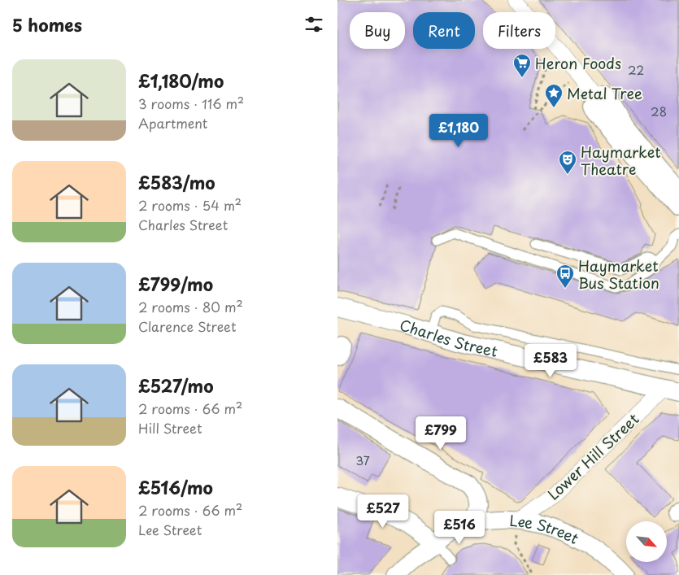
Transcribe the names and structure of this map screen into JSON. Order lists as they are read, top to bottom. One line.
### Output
{"streets":{"street":["Charles Street","Lower Hill Street","Lee Street"]},"crossings":[["Charles Street","Lower Hill Street"],["Lower Hill Street","Lee Street"]],"places":{"supermarket":["Heron Foods"],"place":["Metal Tree"],"theatre":["Haymarket Theatre"],"bus stop":["Haymarket Bus Station"]},"house_numbers":["22","28","37"],"north":"bottom right","page":{"heading":"5 homes","chip":["Buy","Rent","Filters"],"list":[{"name":"£1,180/mo","note":"3 rooms · 116 m² · Apartment"},{"name":"£583/mo","note":"2 rooms · 54 m² · Charles Street"},{"name":"£799/mo","note":"2 rooms · 80 m² · Clarence Street"},{"name":"£527/mo","note":"2 rooms · 66 m² · Hill Street"},{"name":"£516/mo","note":"2 rooms · 66 m² · Lee Street"}],"price":["£1,180","£583","£799","£527","£516"]}}
